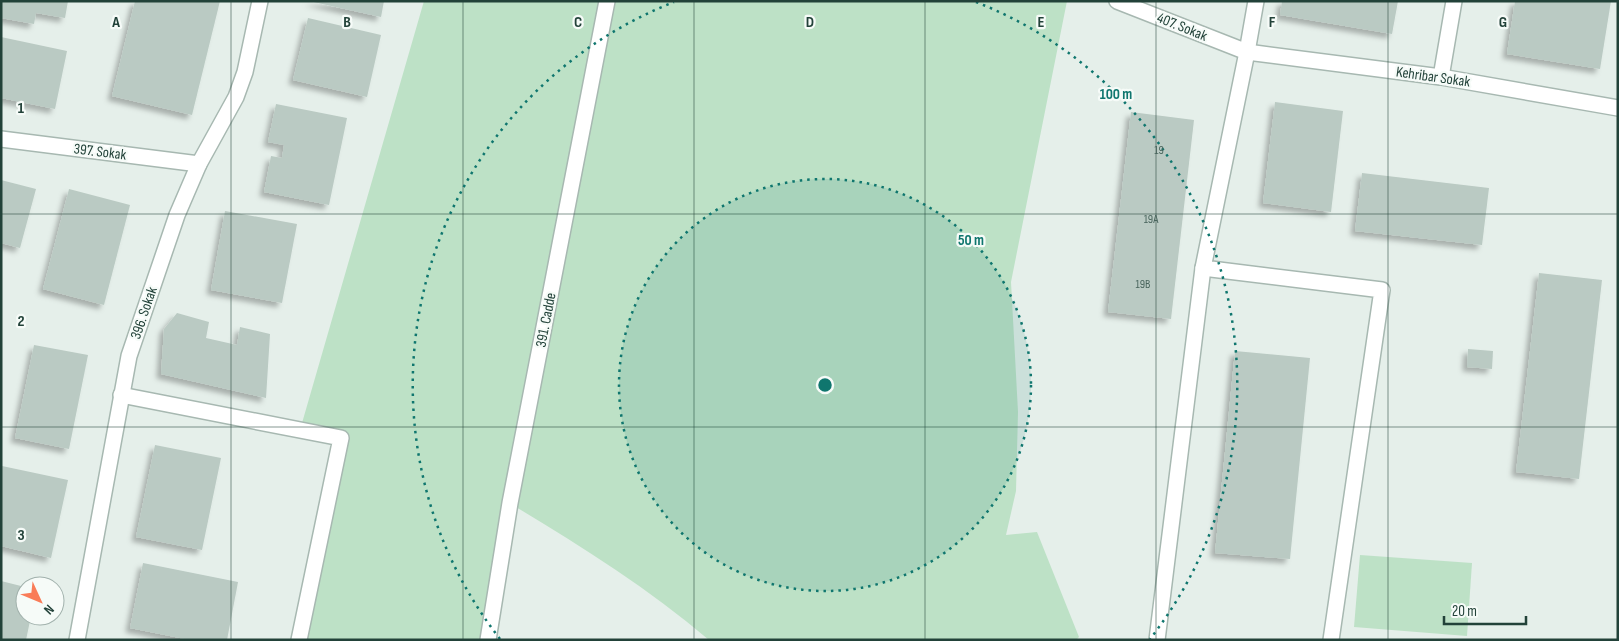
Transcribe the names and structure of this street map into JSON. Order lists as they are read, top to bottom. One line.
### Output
{"streets":{"street":["407. Sokak","Kehribar Sokak","397. Sokak","396. Sokak","391. Cadde"]},"crossings":[["407. Sokak","Kehribar Sokak"],["397. Sokak","396. Sokak"]],"house_numbers":["19","19A","19B"],"scale_bar":"20 m","north":"bottom right","grid":{"columns":["A","B","C","D","E","F","G"],"rows":["1","2","3"]},"rings":["100 m","50 m"]}
